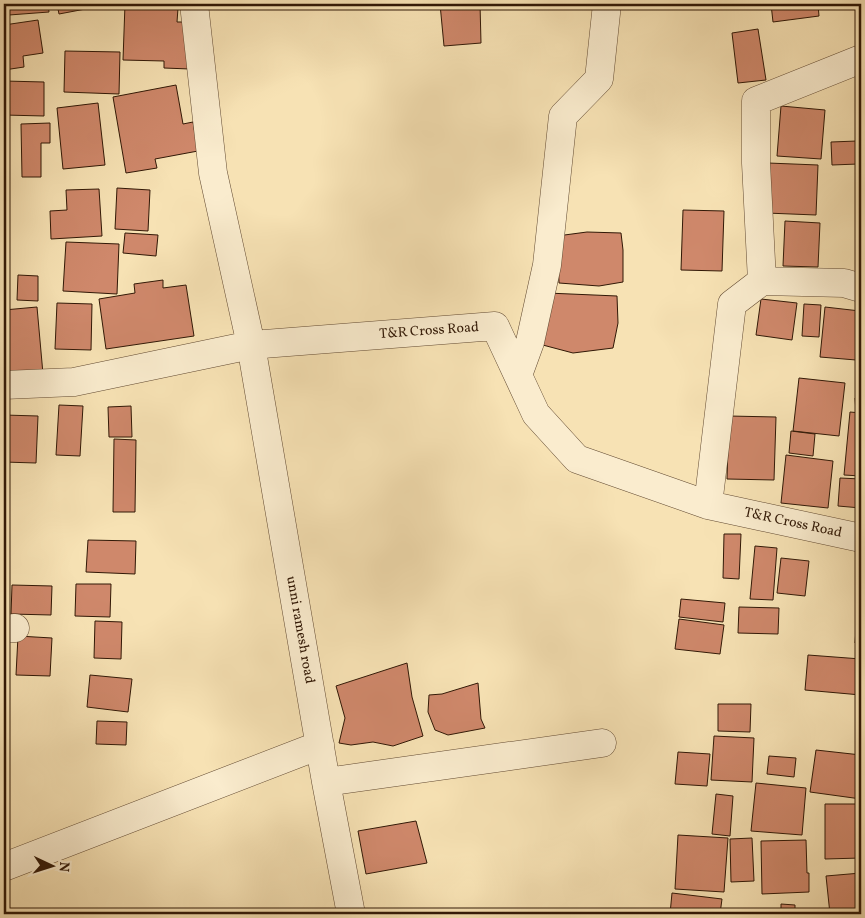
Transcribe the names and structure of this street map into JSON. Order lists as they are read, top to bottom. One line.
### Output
{"streets":{"street":["T&R Cross Road","unni ramesh road"]},"crossings":[["T&R Cross Road","unni ramesh road"]],"north":"right"}
